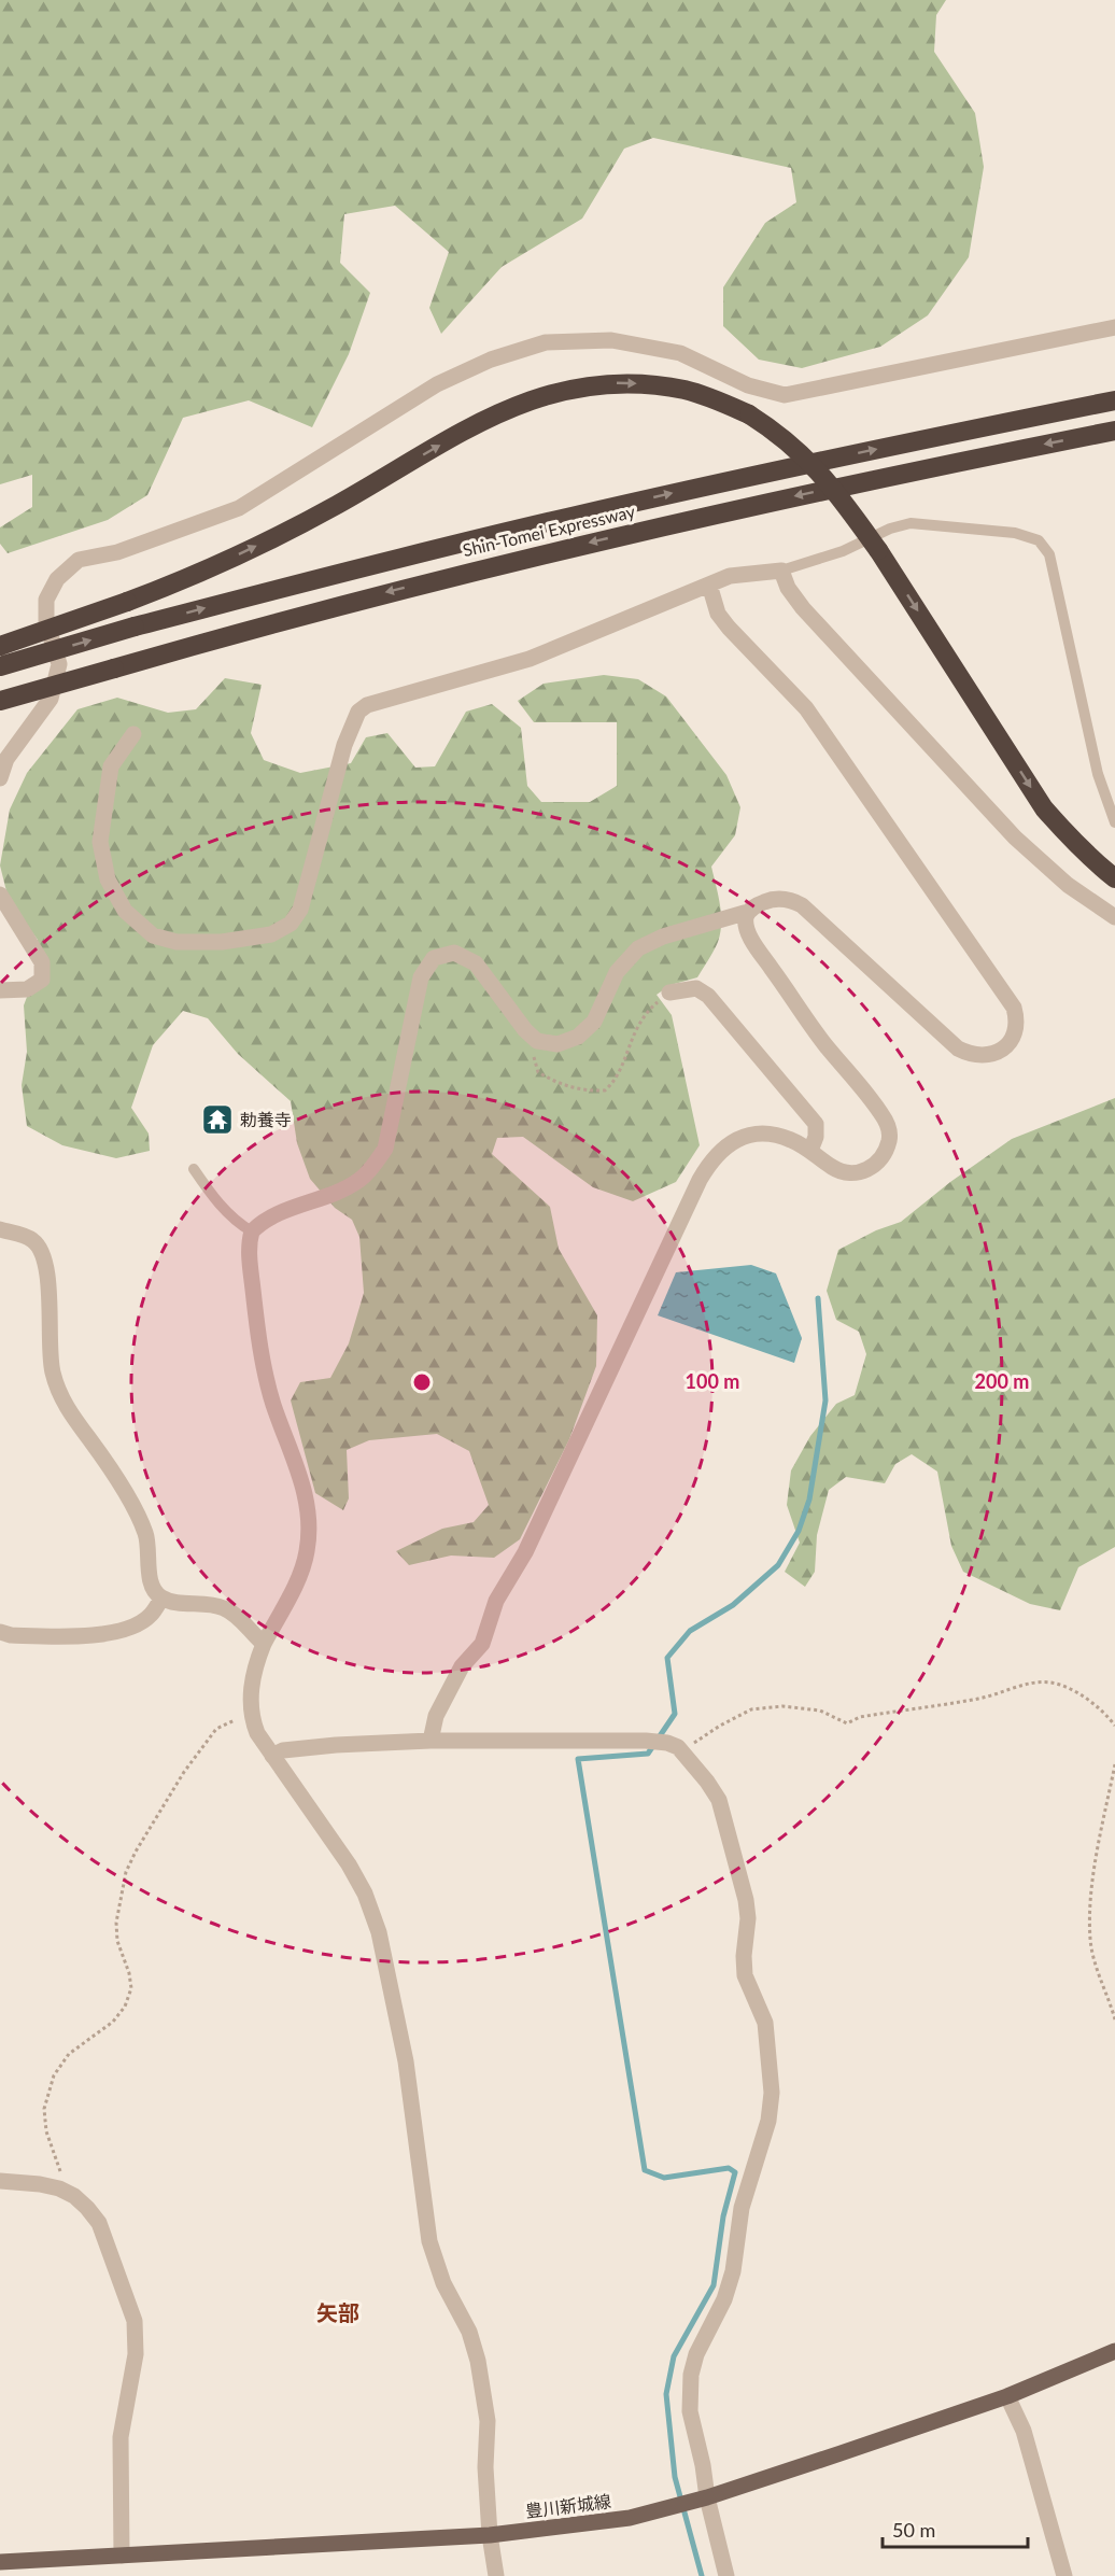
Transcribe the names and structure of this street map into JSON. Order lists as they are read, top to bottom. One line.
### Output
{"streets":{"highway":["Shin-Tomei Expressway"],"main road":["豊川新城線"]},"districts":["矢部"],"places":{"temple":["勅養寺"]},"scale_bar":"50 m","rings":["100 m","200 m"]}
